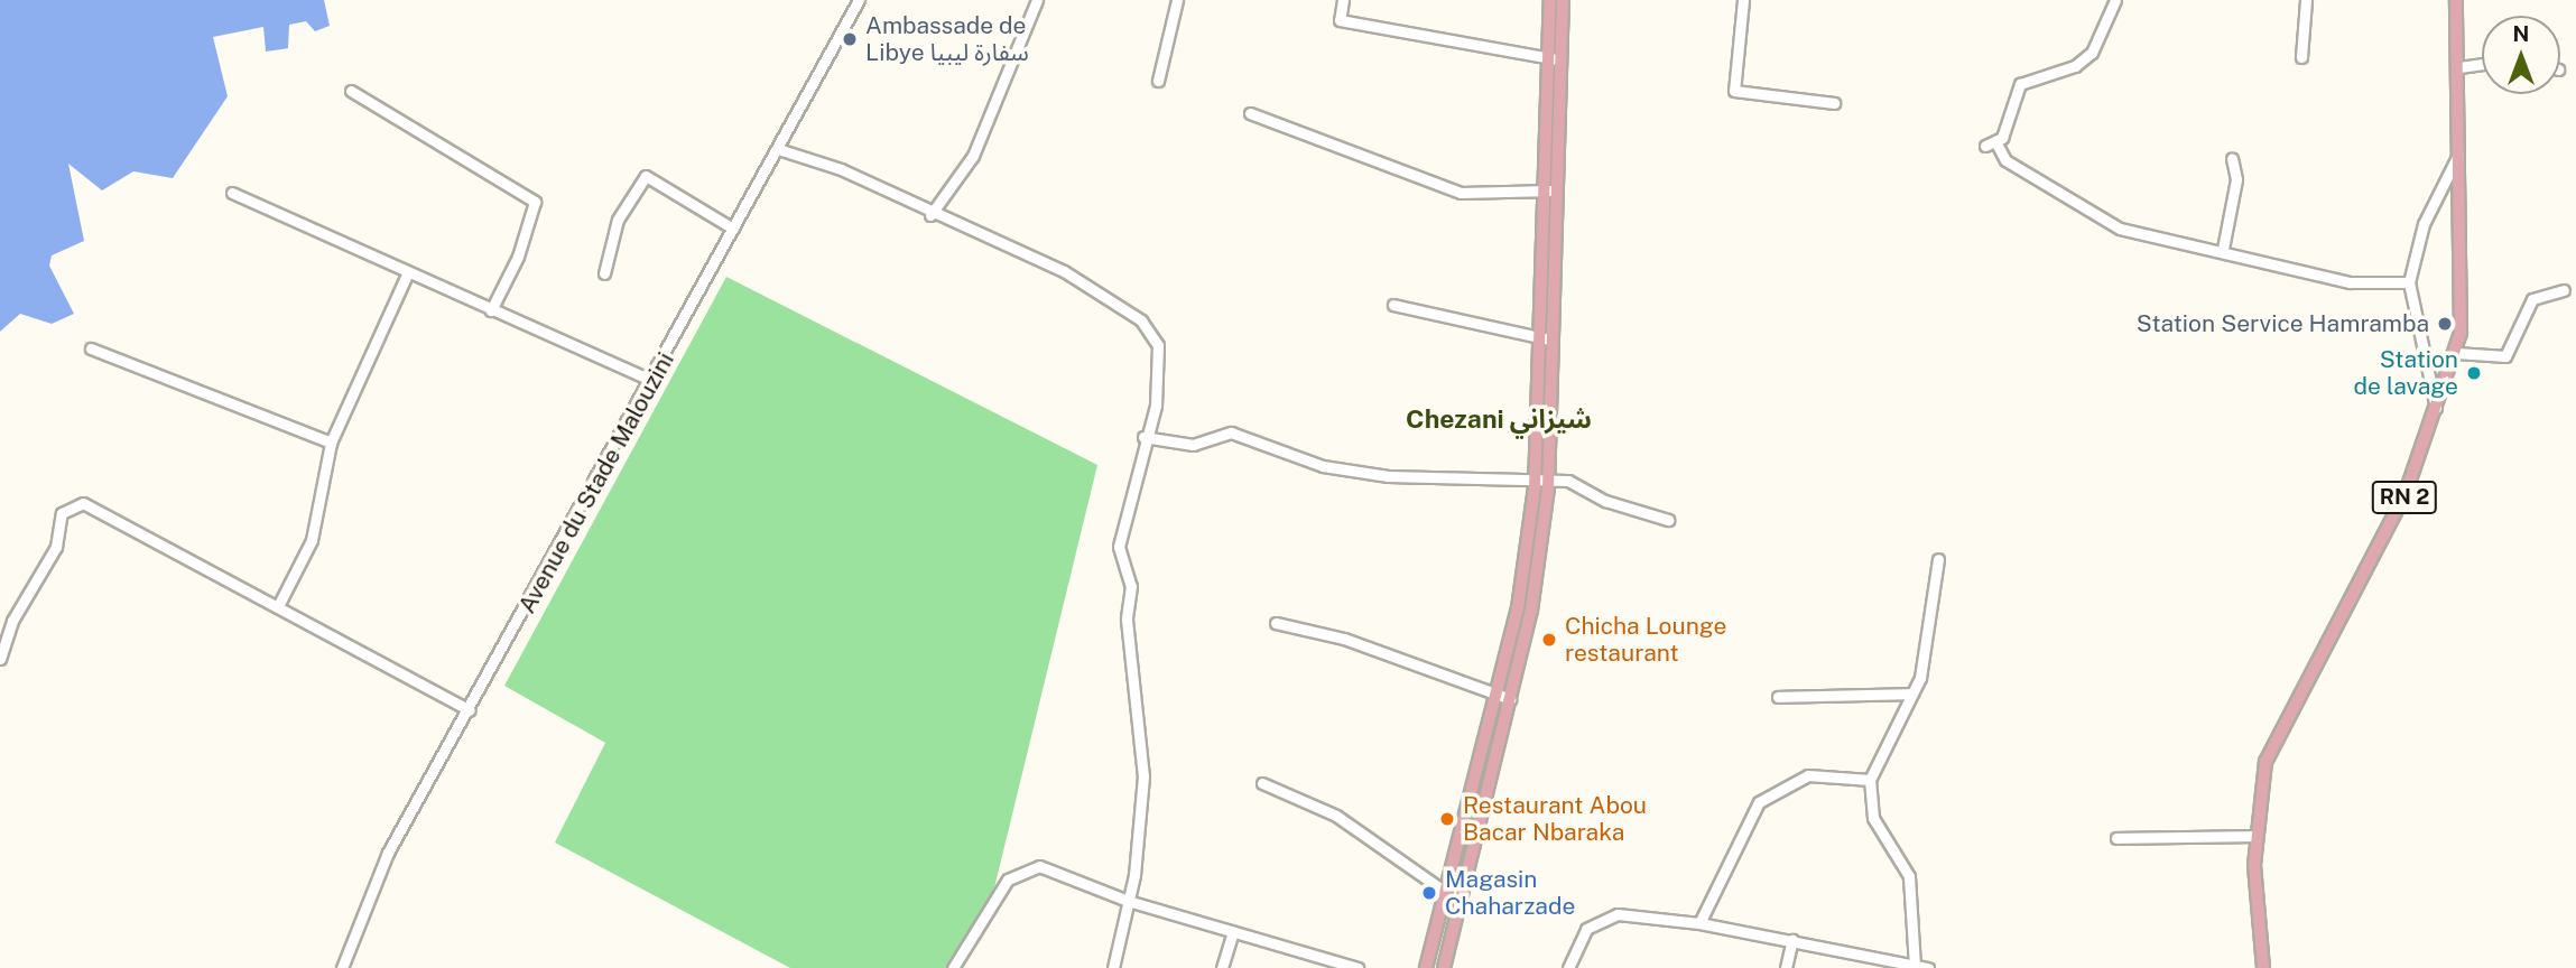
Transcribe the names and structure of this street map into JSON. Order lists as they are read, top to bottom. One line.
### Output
{"streets":{"main road":["RN 2"],"street":["Avenue du Stade Malouzini"]},"districts":["Chezani شيزاني"],"places":["Ambassade de Libye سفارة ليبيا","Station Service Hamramba","Station de lavage","Chicha Lounge restaurant","Restaurant Abou Bacar Nbaraka","Magasin Chaharzade"],"north":"top"}
